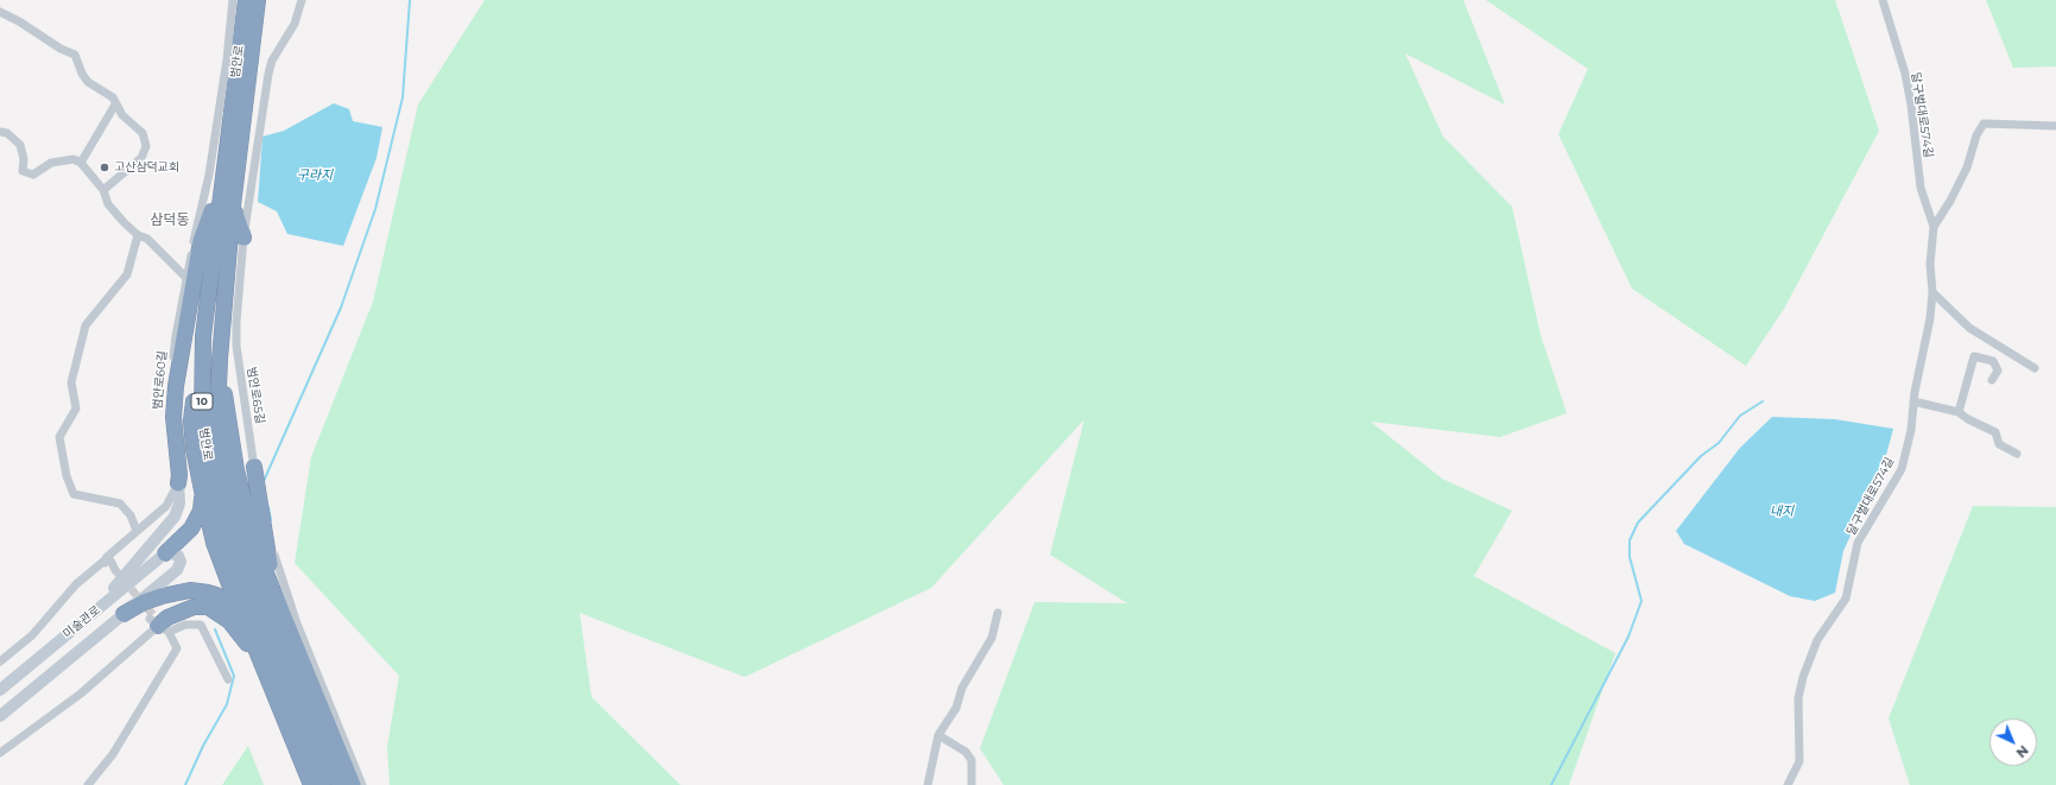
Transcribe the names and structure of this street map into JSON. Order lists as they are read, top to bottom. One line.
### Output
{"streets":{"highway":["범안로","10"],"main road":["미술관로"],"street":["달구벌대로574길","범안로60길","범안로65길"]},"districts":["삼덕동"],"water":["구라지","내지"],"places":["고산삼덕교회"],"north":"bottom right"}
